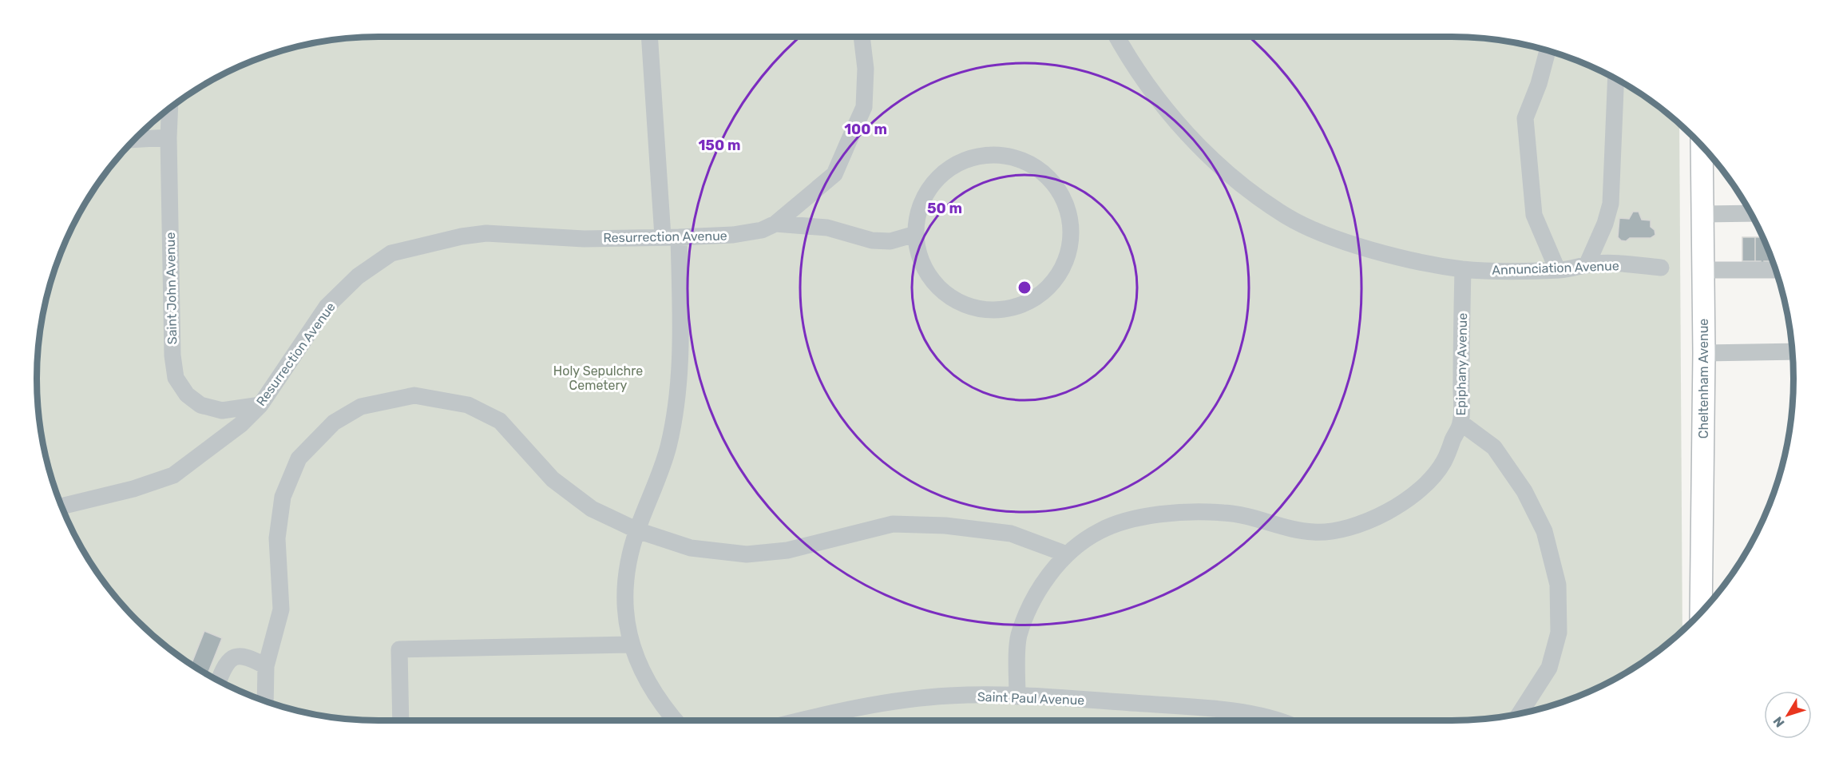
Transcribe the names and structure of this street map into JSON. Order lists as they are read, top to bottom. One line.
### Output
{"streets":{"main road":["Cheltenham Avenue"],"street":["Resurrection Avenue","Annunciation Avenue","Saint John Avenue","Epiphany Avenue","Saint Paul Avenue"]},"crossings":[["Resurrection Avenue","Saint John Avenue"],["Annunciation Avenue","Epiphany Avenue"],["Epiphany Avenue","Saint Paul Avenue"]],"parks":["Holy Sepulchre Cemetery"],"north":"bottom left","rings":["100 m","150 m","50 m"]}
